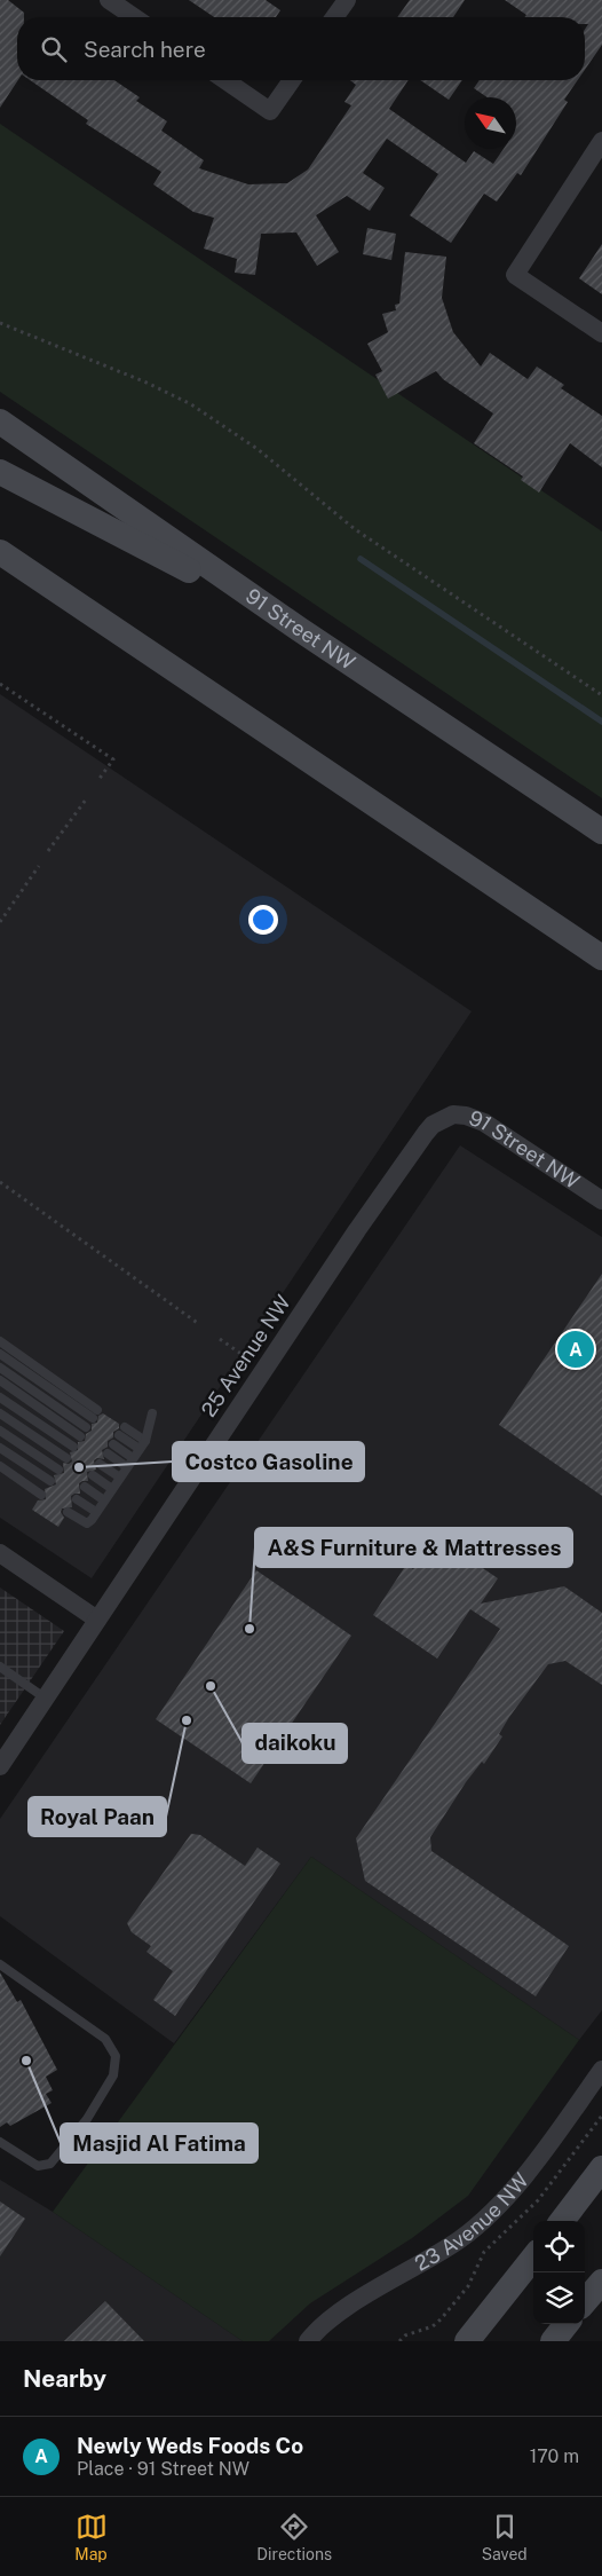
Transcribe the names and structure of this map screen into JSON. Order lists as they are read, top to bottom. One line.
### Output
{"streets":{"main road":["91 Street NW"],"street":["25 Avenue NW","23 Avenue NW"]},"crossings":[["91 Street NW","25 Avenue NW"]],"places":["Costco Gasoline","A&S Furniture & Mattresses","daikoku","Royal Paan","Masjid Al Fatima"],"north":"top left","page":{"search":"Search here","pins":"A","heading":"Nearby","list":[{"mark":"A","name":"Newly Weds Foods Co","note":"Place · 91 Street NW","value":"170 m"}],"nav":["Map","Directions","Saved"]}}
